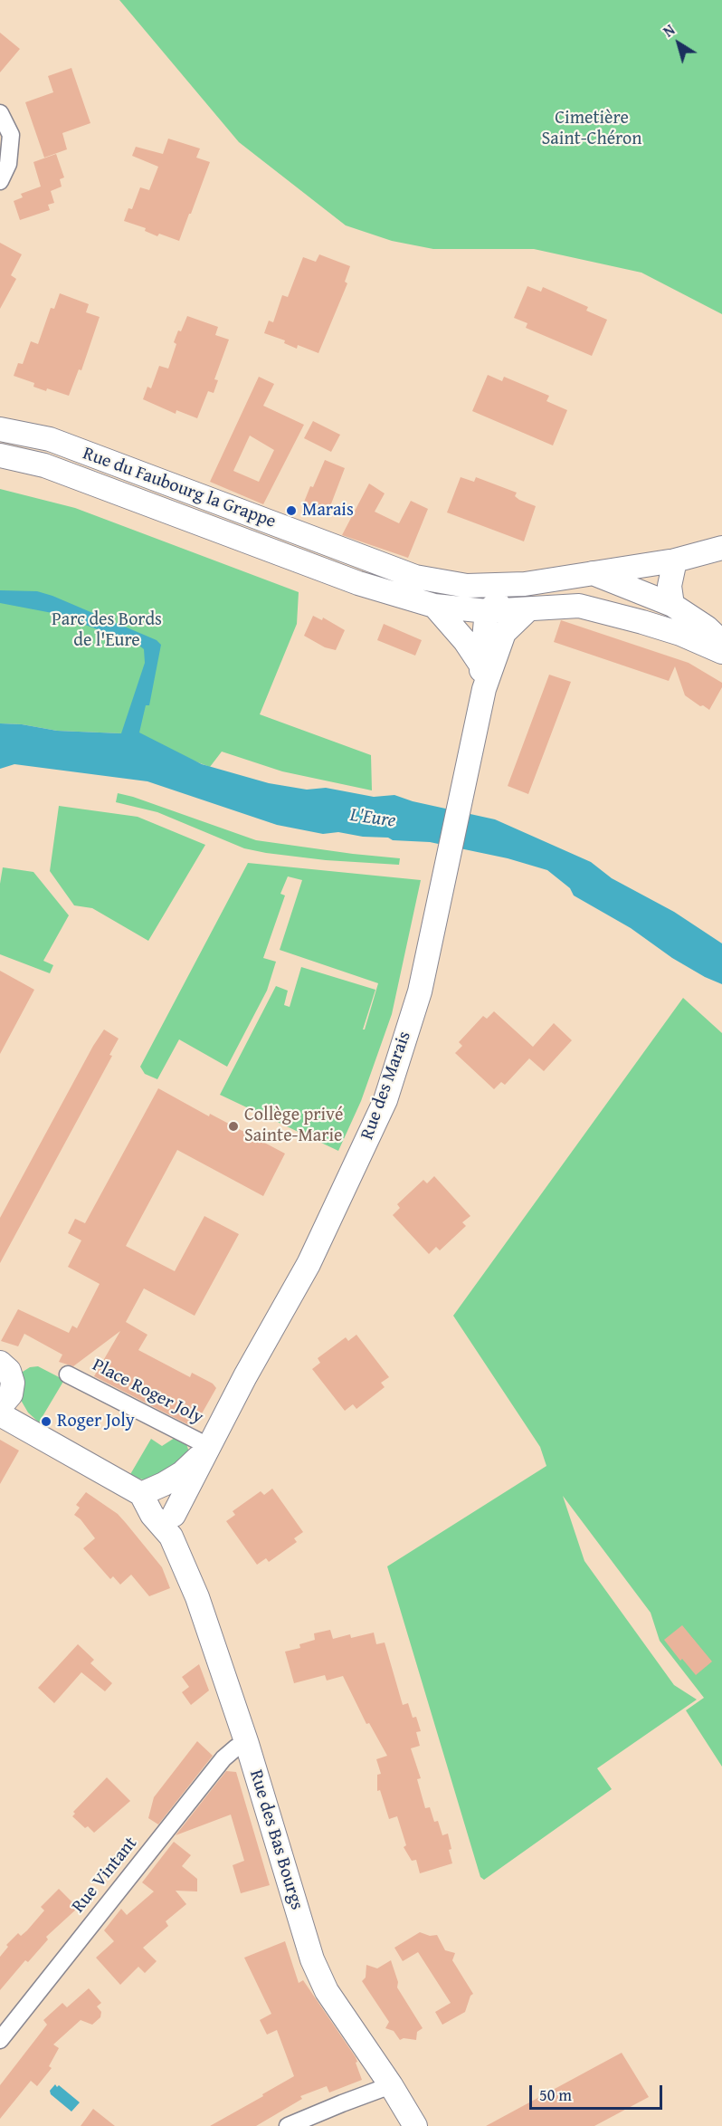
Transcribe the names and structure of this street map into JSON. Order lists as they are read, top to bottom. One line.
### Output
{"streets":{"main road":["Rue du Faubourg la Grappe","Rue des Marais","Rue des Bas Bourgs"],"street":["Place Roger Joly","Rue Vintant"]},"crossings":[["Rue du Faubourg la Grappe","Rue des Marais"],["Rue des Marais","Place Roger Joly"],["Rue des Marais","Rue des Bas Bourgs"],["Rue des Bas Bourgs","Rue Vintant"]],"water":["L'Eure"],"parks":["Cimetière Saint-Chéron","Parc des Bords de l'Eure"],"places":["Marais","Collège privé Sainte-Marie","Roger Joly"],"scale_bar":"50 m","north":"top left"}
